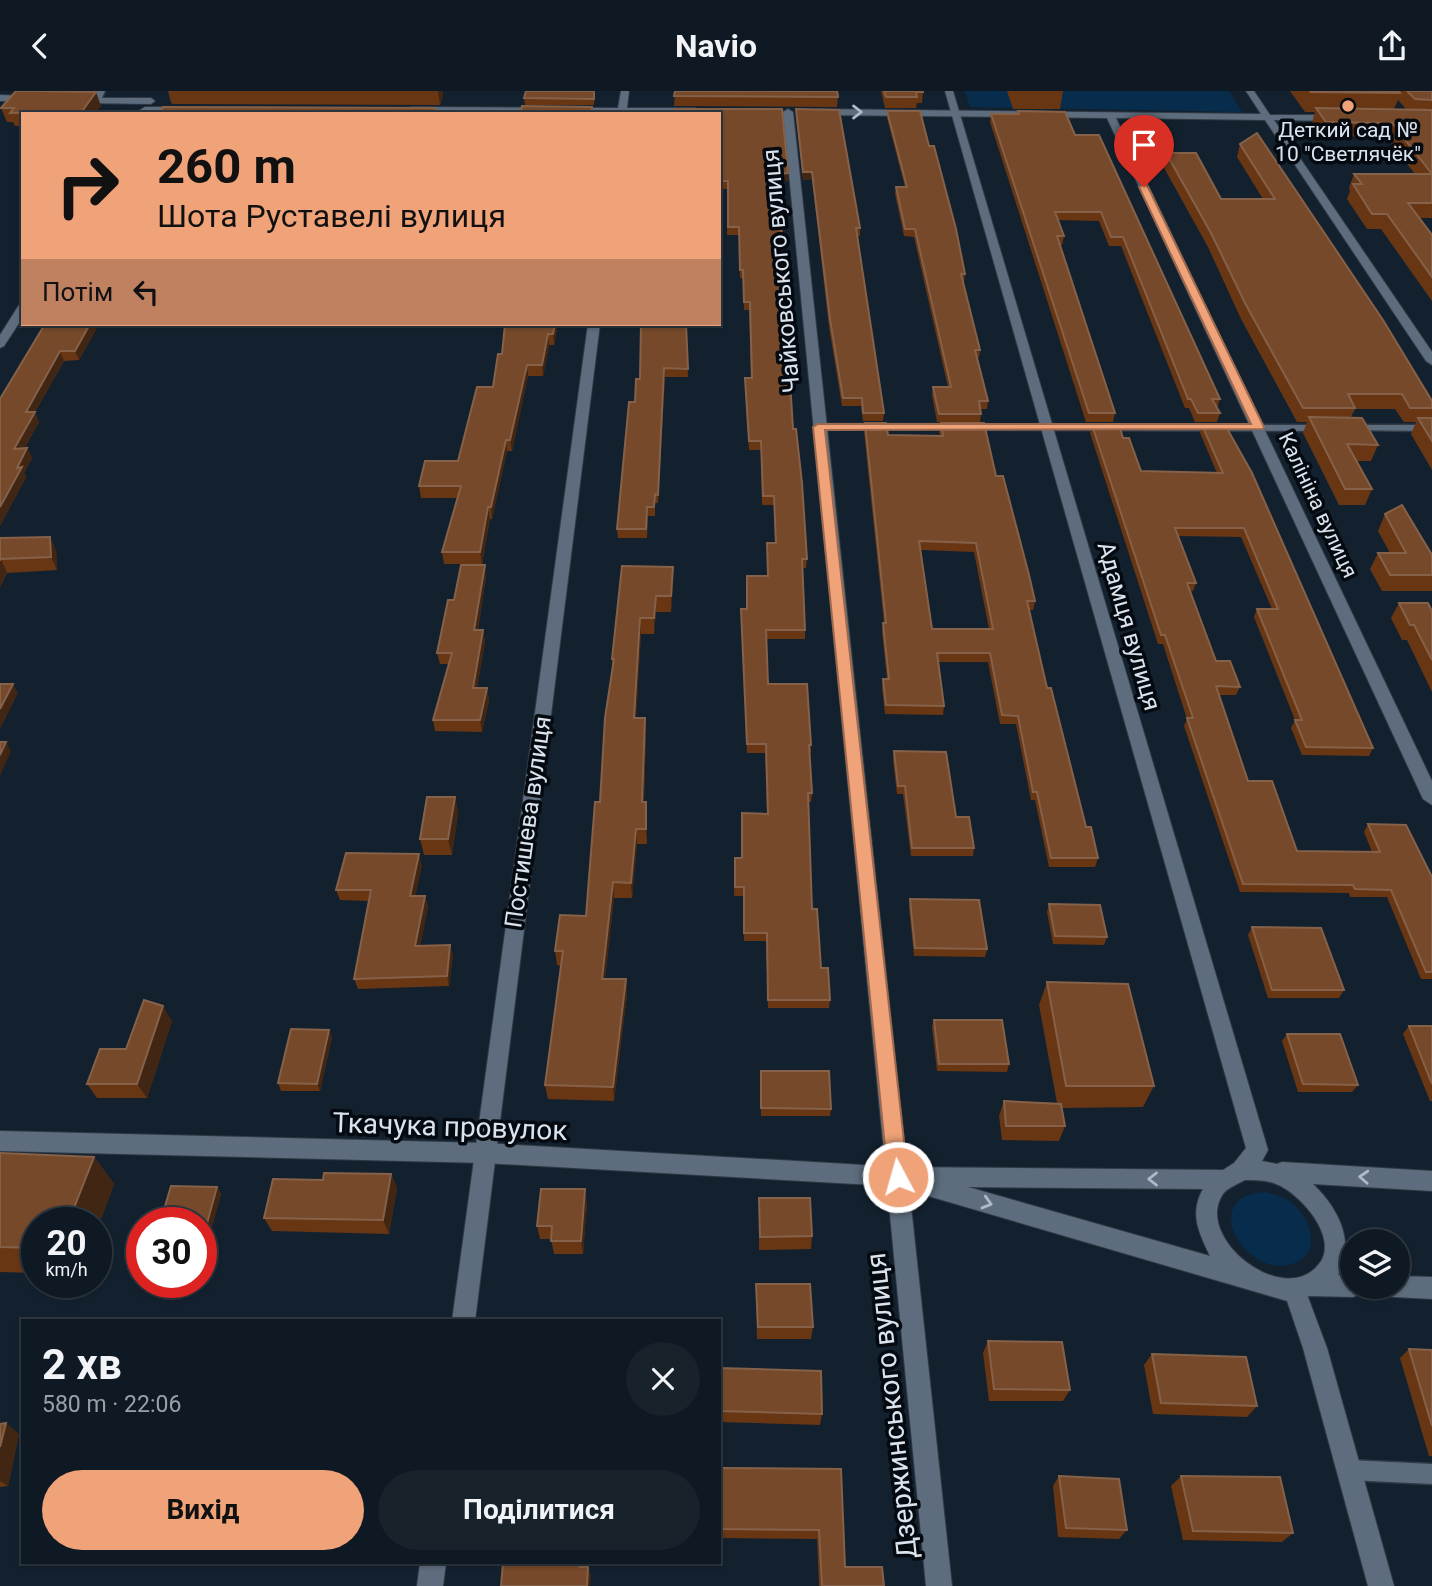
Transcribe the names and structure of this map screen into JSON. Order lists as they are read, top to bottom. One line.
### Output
{"streets":{"street":["Чайковського вулиця","Калініна вулиця","Адамця вулиця","Постишева вулиця","Ткачука провулок","Дзержинського вулиця"]},"crossings":[["Чайковського вулиця","Адамця вулиця"],["Чайковського вулиця","Ткачука провулок"],["Чайковського вулиця","Дзержинського вулиця"],["Постишева вулиця","Ткачука провулок"],["Ткачука провулок","Дзержинського вулиця"]],"places":["Деткий сад № 10 \"Светлячёк\""],"page":{"header":"Navio","turn":["260 m","Шота Руставелі вулиця"],"then":"Потім","speed":"20 km/h","limit":"30","heading":["2 хв","580 m · 22:06"],"buttons":["Вихід","Поділитися"]}}
